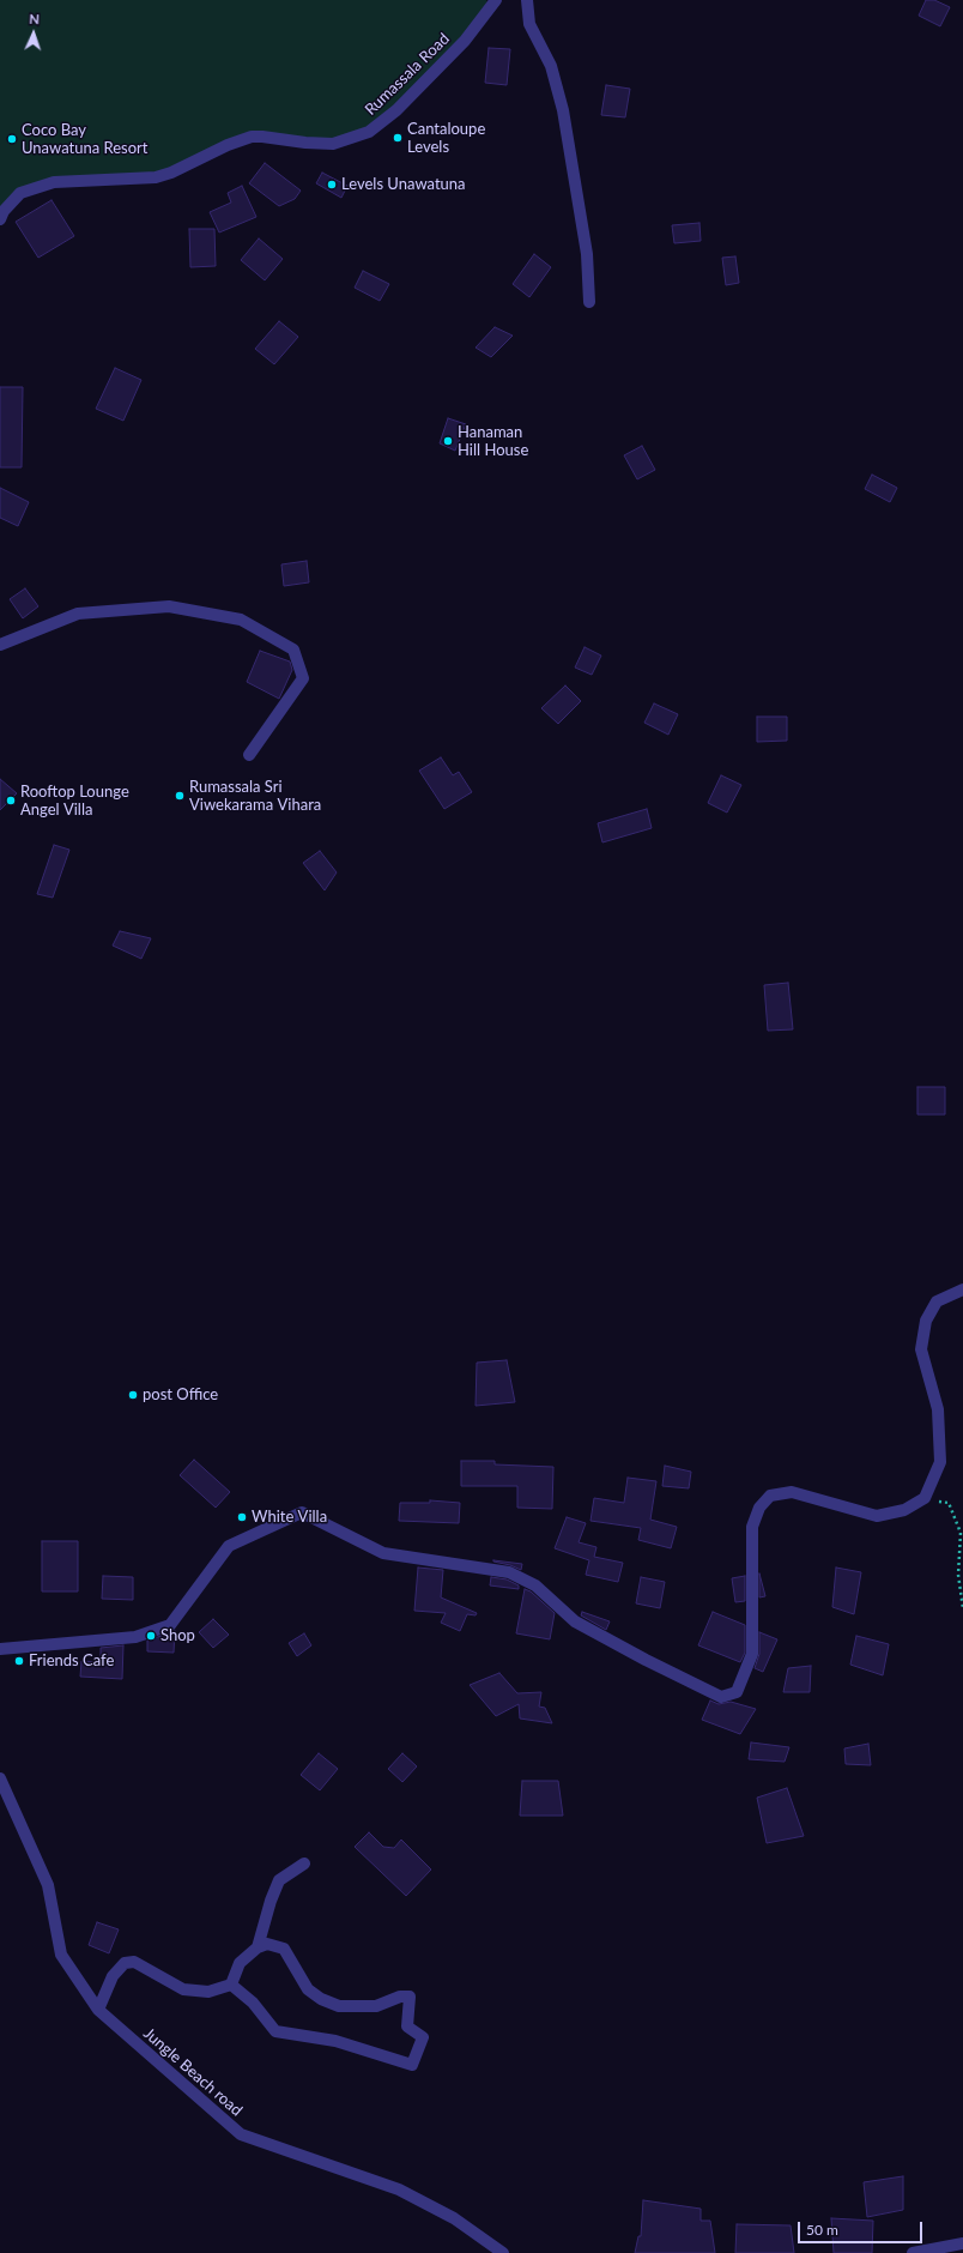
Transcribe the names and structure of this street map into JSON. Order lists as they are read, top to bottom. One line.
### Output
{"streets":{"street":["Rumassala Road","Jungle Beach road"]},"places":["Cantaloupe Levels","Coco Bay Unawatuna Resort","Levels Unawatuna","Hanaman Hill House","Rumassala Sri Viwekarama Vihara","Rooftop Lounge Angel Villa","post Office","White Villa","Shop","Friends Cafe"],"scale_bar":"50 m","north":"top"}
